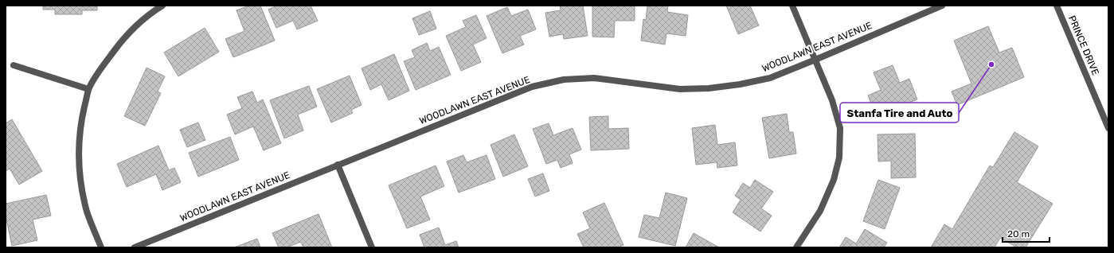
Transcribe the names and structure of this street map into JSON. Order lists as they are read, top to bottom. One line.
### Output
{"streets":{"street":["PRINCE DRIVE","WOODLAWN EAST AVENUE"]},"places":["Stanfa Tire and Auto"],"scale_bar":"20 m"}
